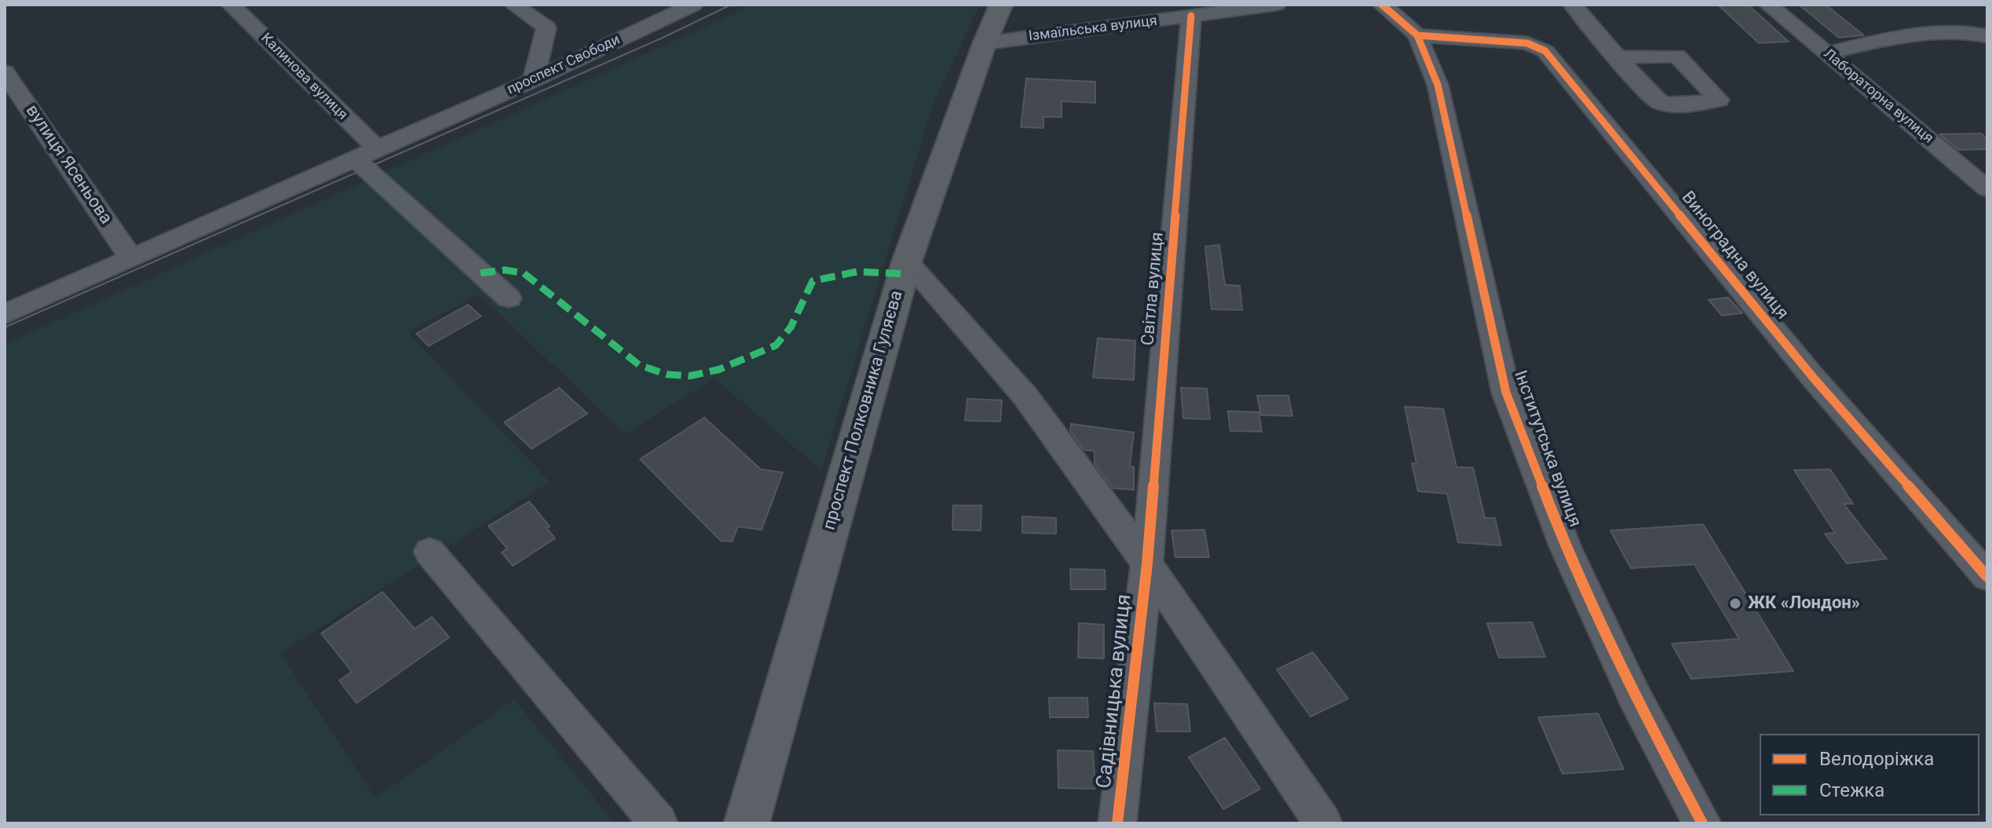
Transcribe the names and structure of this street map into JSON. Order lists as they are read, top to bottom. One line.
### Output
{"streets":{"main road":["проспект Полковника Гуляєва"],"street":["Ізмаїльська вулиця","проспект Свободи","Калинова вулиця","Лабораторна вулиця","вулиця Ясеньова","Виноградна вулиця","Світла вулиця","Інститутська вулиця","Садівницька вулиця"]},"crossings":[["Ізмаїльська вулиця","Світла вулиця"],["Ізмаїльська вулиця","проспект Полковника Гуляєва"],["проспект Свободи","Калинова вулиця"],["проспект Свободи","вулиця Ясеньова"],["Виноградна вулиця","Інститутська вулиця"],["Світла вулиця","Садівницька вулиця"]],"places":["ЖК «Лондон»"],"legend":["Велодоріжка","Стежка"]}
